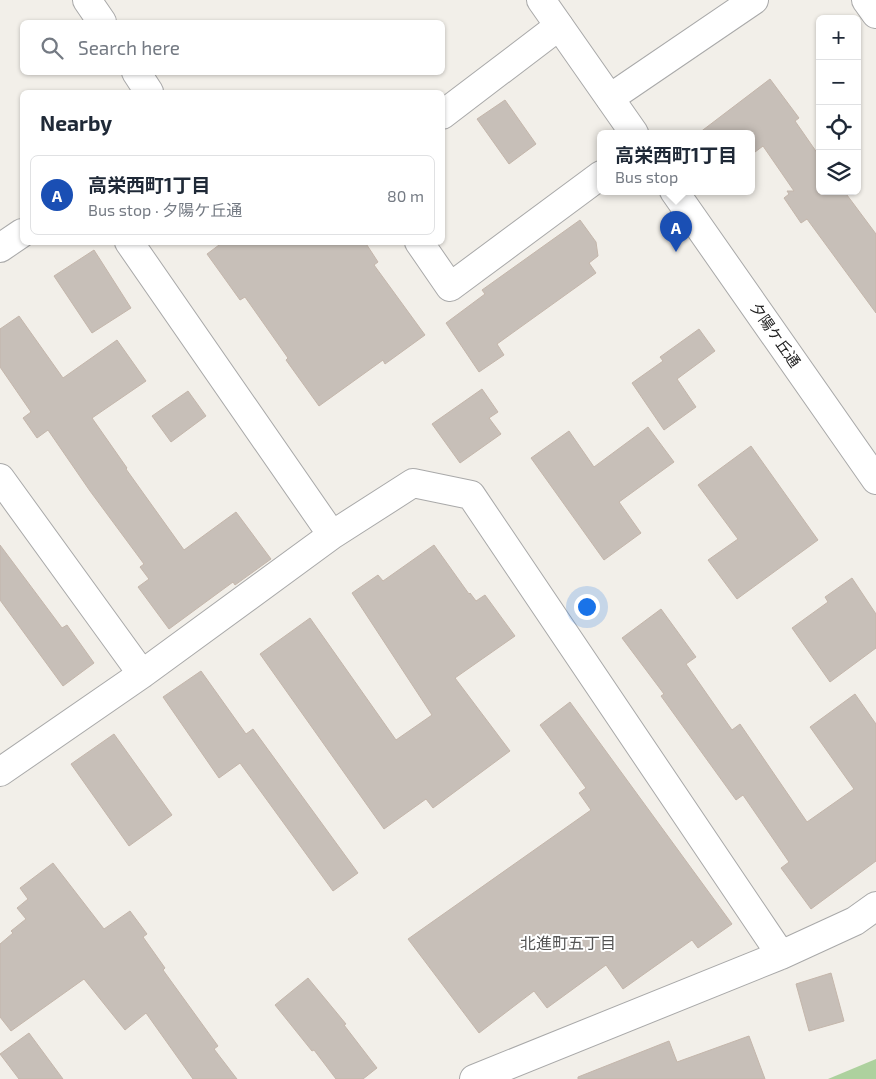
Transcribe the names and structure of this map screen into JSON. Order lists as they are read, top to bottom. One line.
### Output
{"streets":{"street":["夕陽ケ丘通"]},"districts":["北進町五丁目"],"page":{"map_buttons":["+","−"],"search":"Search here","heading":"Nearby","popup":["高栄西町1丁目","Bus stop"],"list":[{"mark":"A","name":"高栄西町1丁目","note":"Bus stop · 夕陽ケ丘通","value":"80 m"}],"pins":"A"}}
